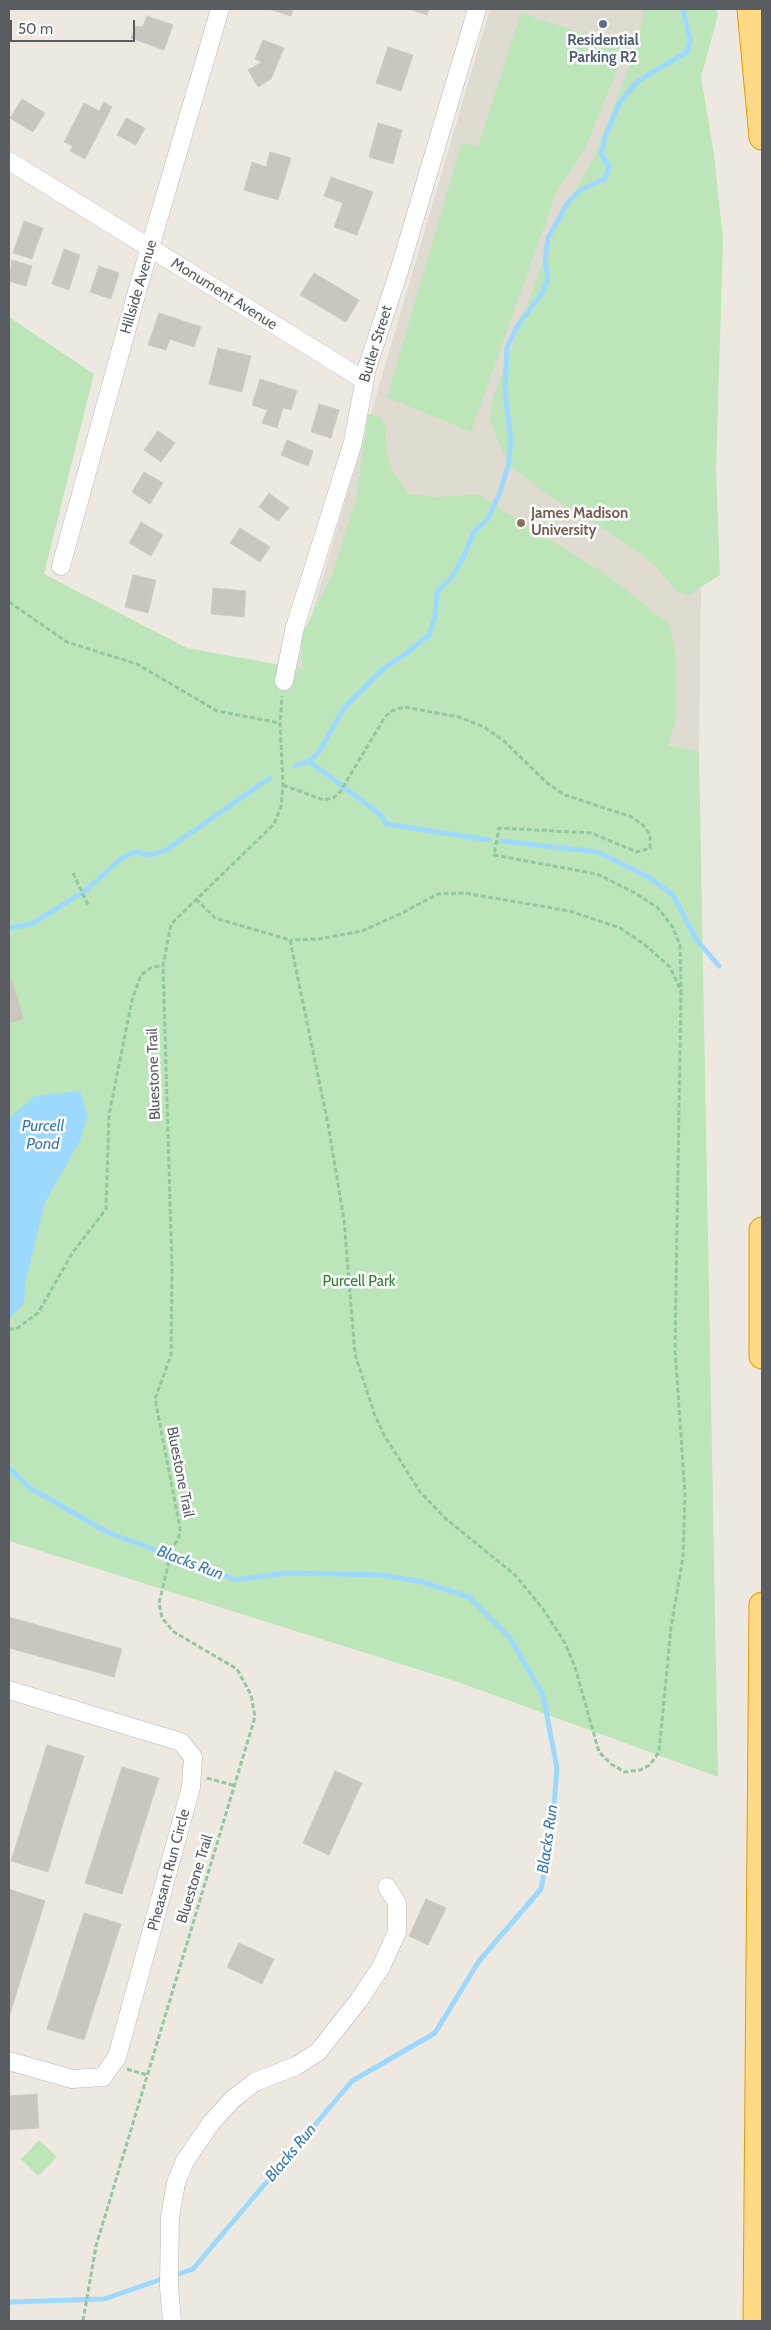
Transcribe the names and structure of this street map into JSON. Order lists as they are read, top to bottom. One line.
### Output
{"streets":{"street":["Hillside Avenue","Monument Avenue","Butler Street","Pheasant Run Circle"],"path":["Bluestone Trail"]},"crossings":[["Hillside Avenue","Monument Avenue"],["Monument Avenue","Butler Street"],["Butler Street","Bluestone Trail"]],"water":["Purcell Pond","Blacks Run"],"parks":["Purcell Park"],"places":["Residential Parking R2","James Madison University"],"scale_bar":"50 m"}
